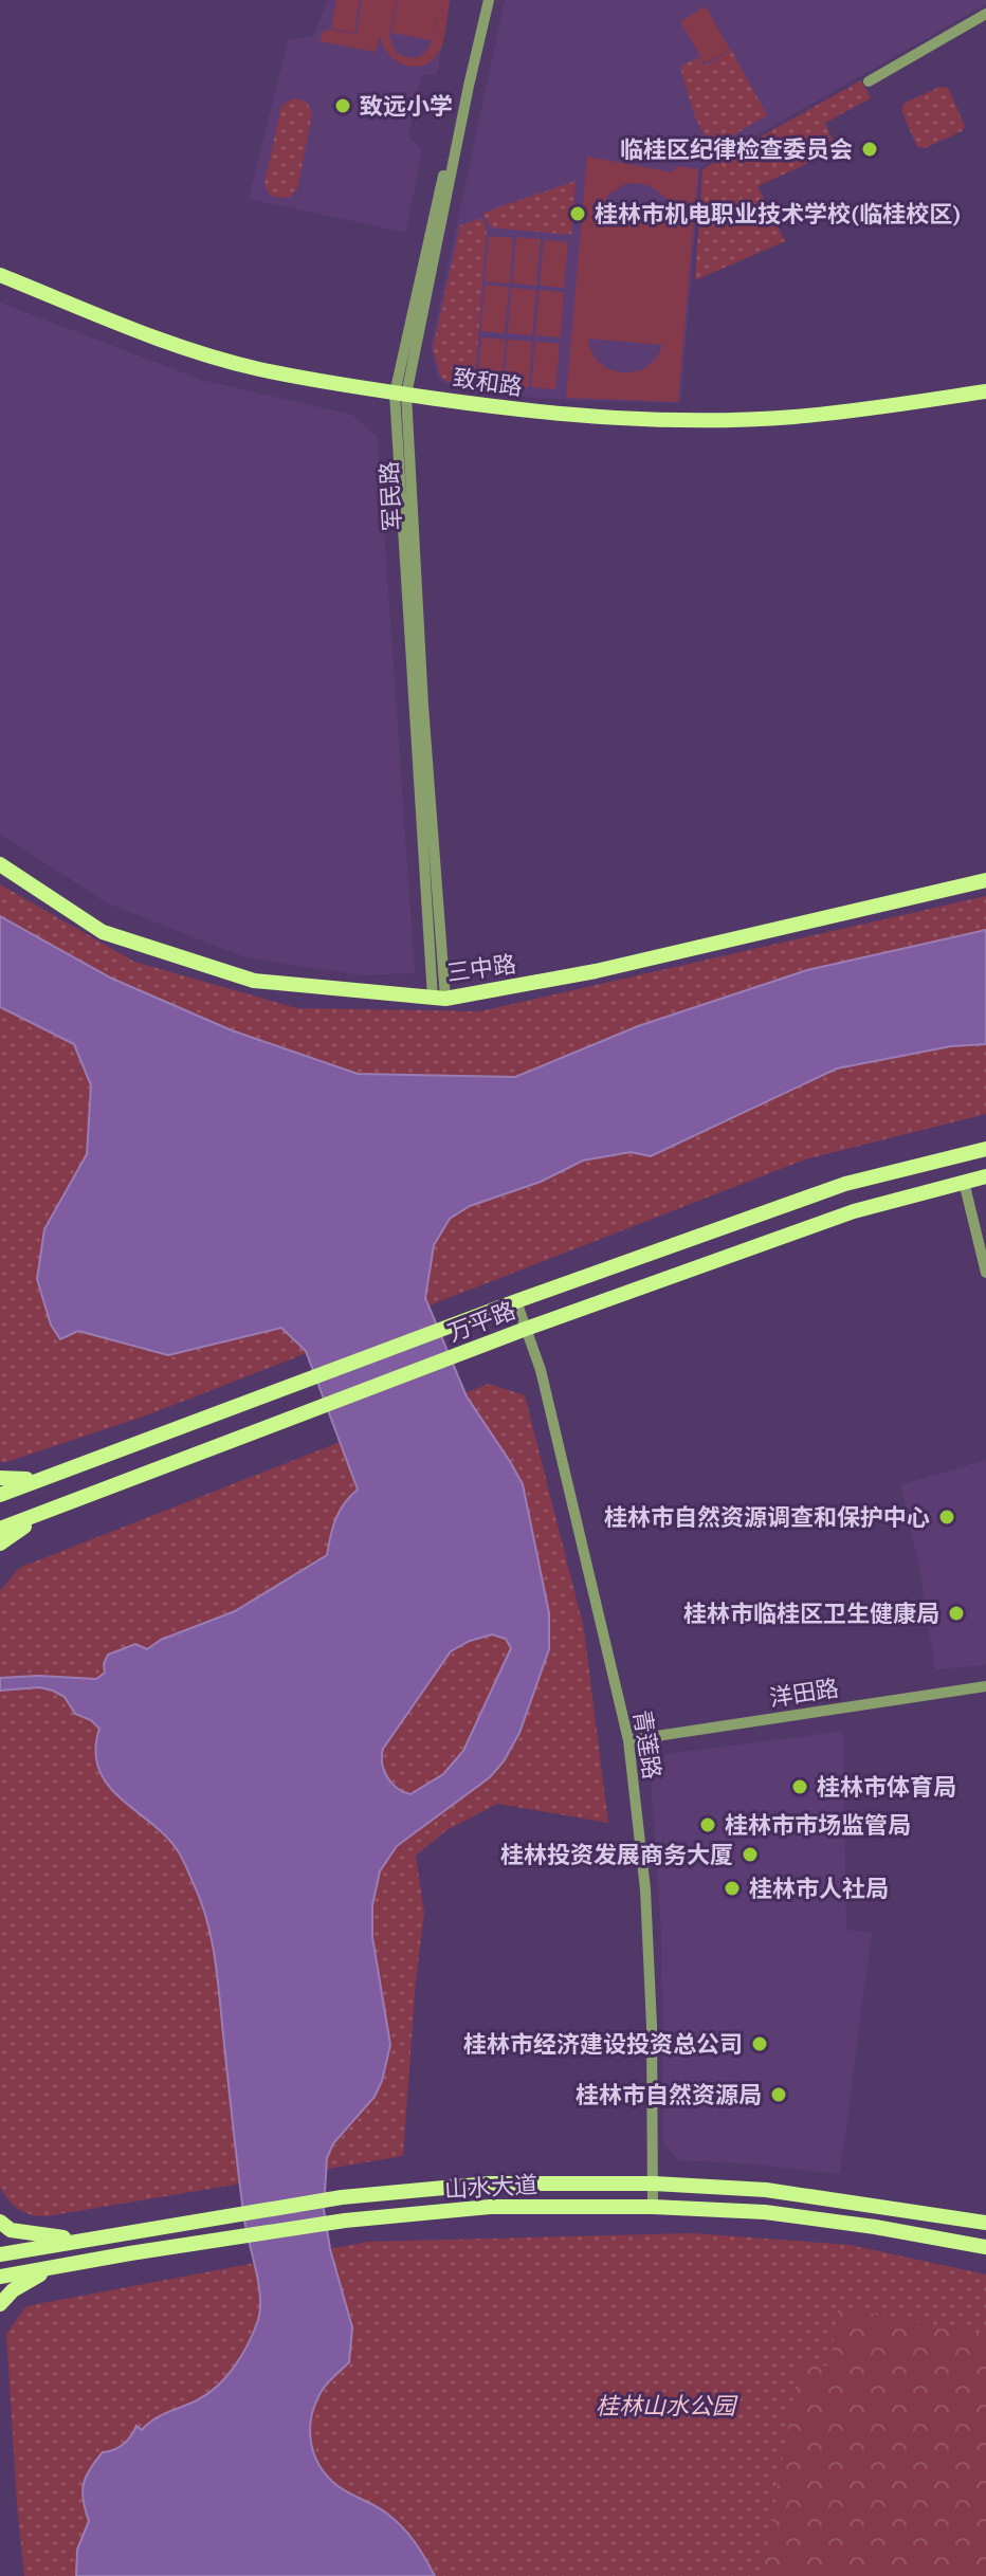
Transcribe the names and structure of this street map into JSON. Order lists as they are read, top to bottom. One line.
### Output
{"streets":{"main road":["致和路","三中路","万平路","山水大道"],"street":["军民路","洋田路","青莲路"]},"crossings":[["致和路","军民路"],["军民路","三中路"],["万平路","青莲路"],["洋田路","青莲路"],["青莲路","山水大道"]],"parks":["桂林山水公园"],"places":["致远小学","临桂区纪律检查委员会","桂林市机电职业技术学校(临桂校区)","桂林市自然资源调查和保护中心","桂林市临桂区卫生健康局","桂林市体育局","桂林市市场监管局","桂林投资发展商务大厦","桂林市人社局","桂林市经济建设投资总公司","桂林市自然资源局"]}
